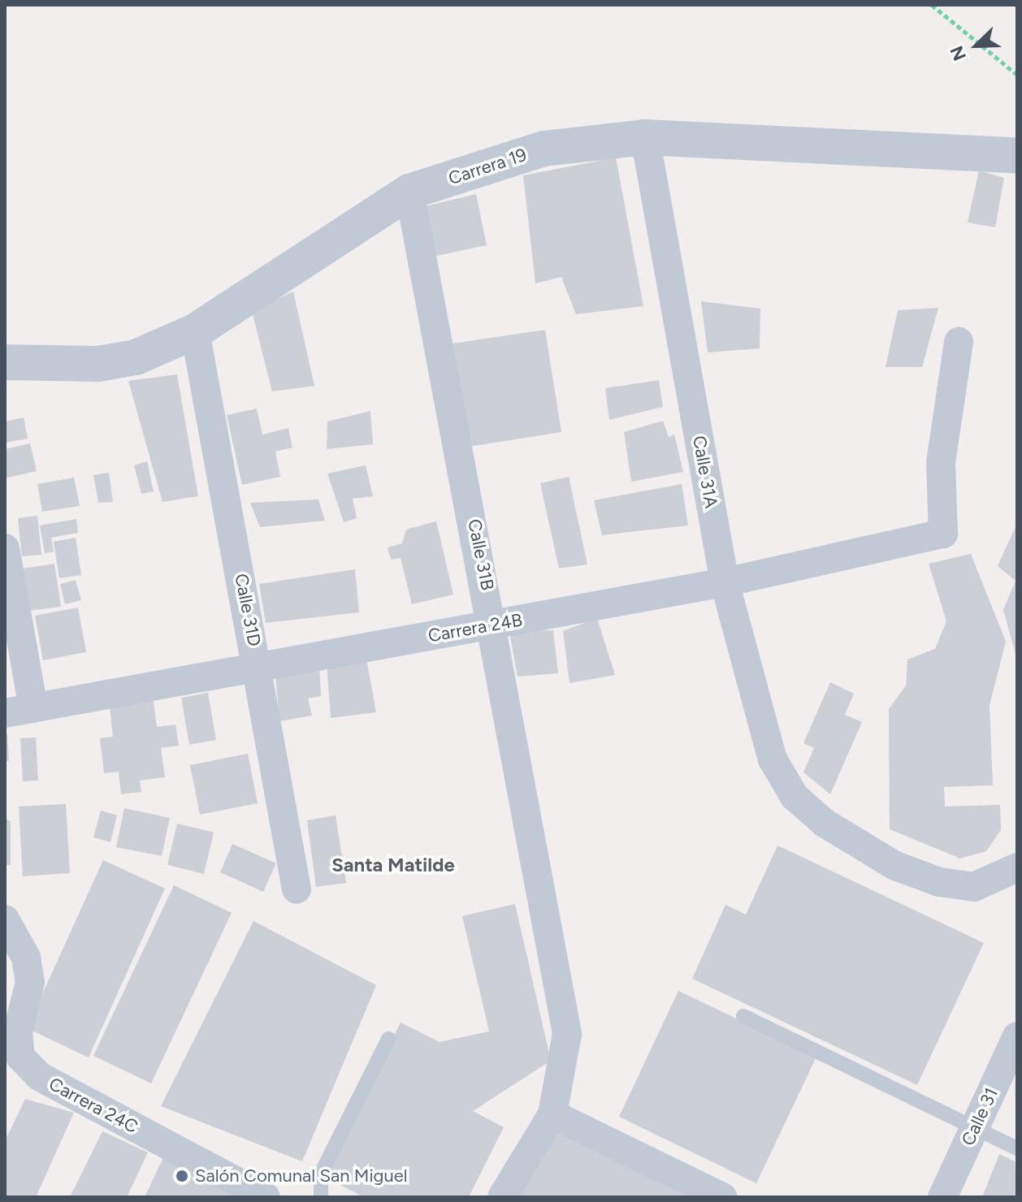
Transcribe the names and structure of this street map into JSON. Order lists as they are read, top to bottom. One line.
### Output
{"streets":{"street":["Carrera 19","Calle 31A","Calle 31B","Calle 31D","Carrera 24B","Carrera 24C","Calle 31"]},"crossings":[["Carrera 19","Calle 31A"],["Carrera 19","Calle 31B"],["Carrera 19","Calle 31D"],["Calle 31A","Carrera 24B"],["Calle 31B","Carrera 24B"],["Calle 31D","Carrera 24B"]],"districts":["Santa Matilde"],"places":["Salón Comunal San Miguel"],"north":"bottom left"}
